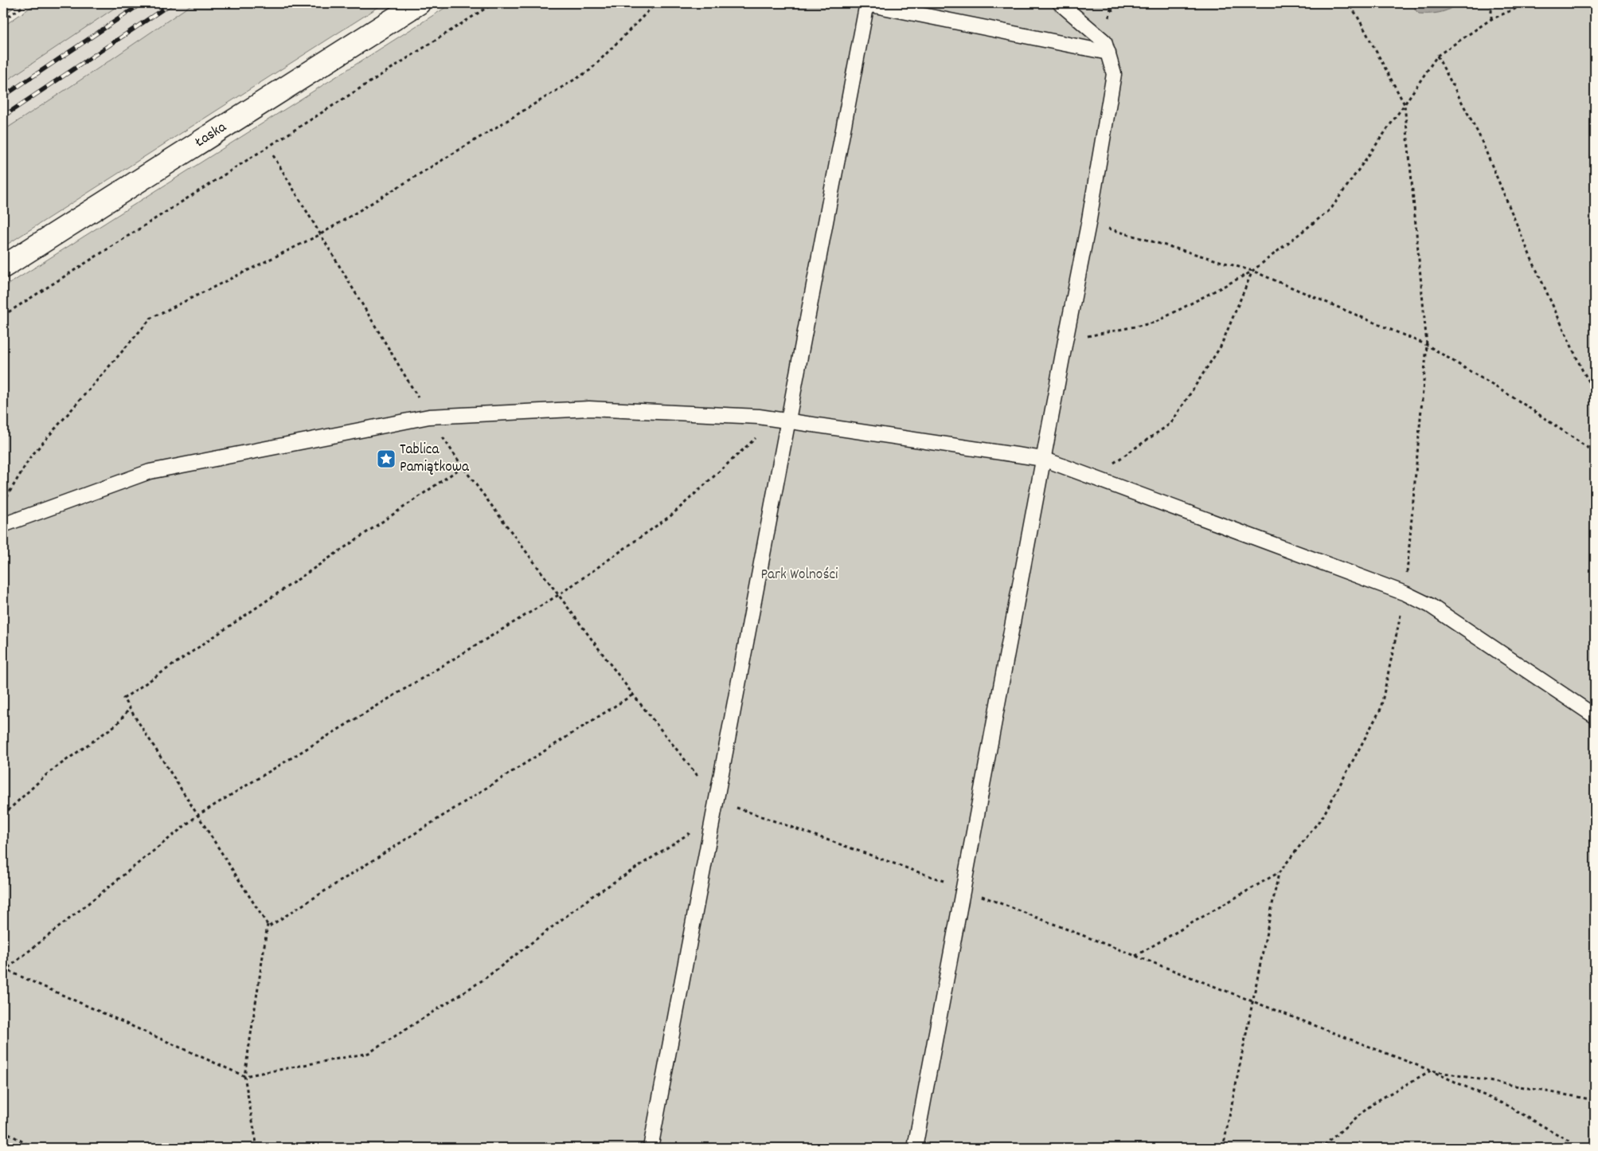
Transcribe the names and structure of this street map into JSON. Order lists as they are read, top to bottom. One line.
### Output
{"streets":{"main road":["Łaska"]},"parks":["Park Wolności"],"places":{"place":["Tablica Pamiątkowa"]}}
